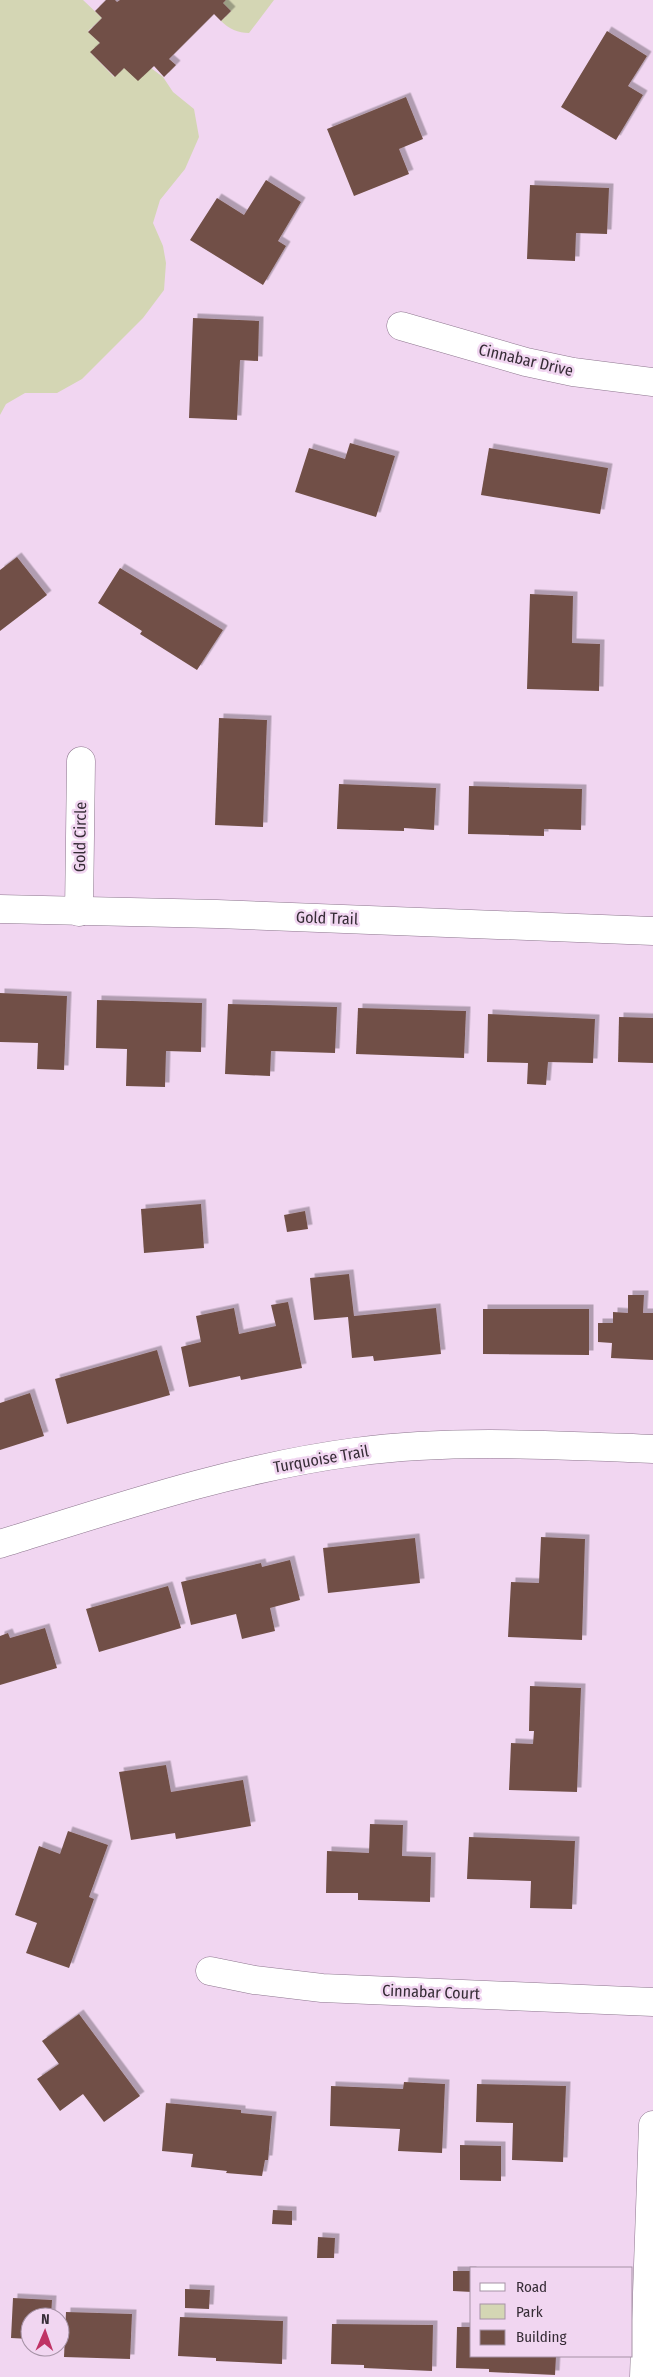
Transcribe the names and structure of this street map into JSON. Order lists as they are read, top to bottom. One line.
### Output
{"streets":{"street":["Cinnabar Drive","Gold Circle","Gold Trail","Turquoise Trail","Cinnabar Court"]},"crossings":[["Gold Circle","Gold Trail"]],"legend":["Road","Park","Building"],"north":"top"}
